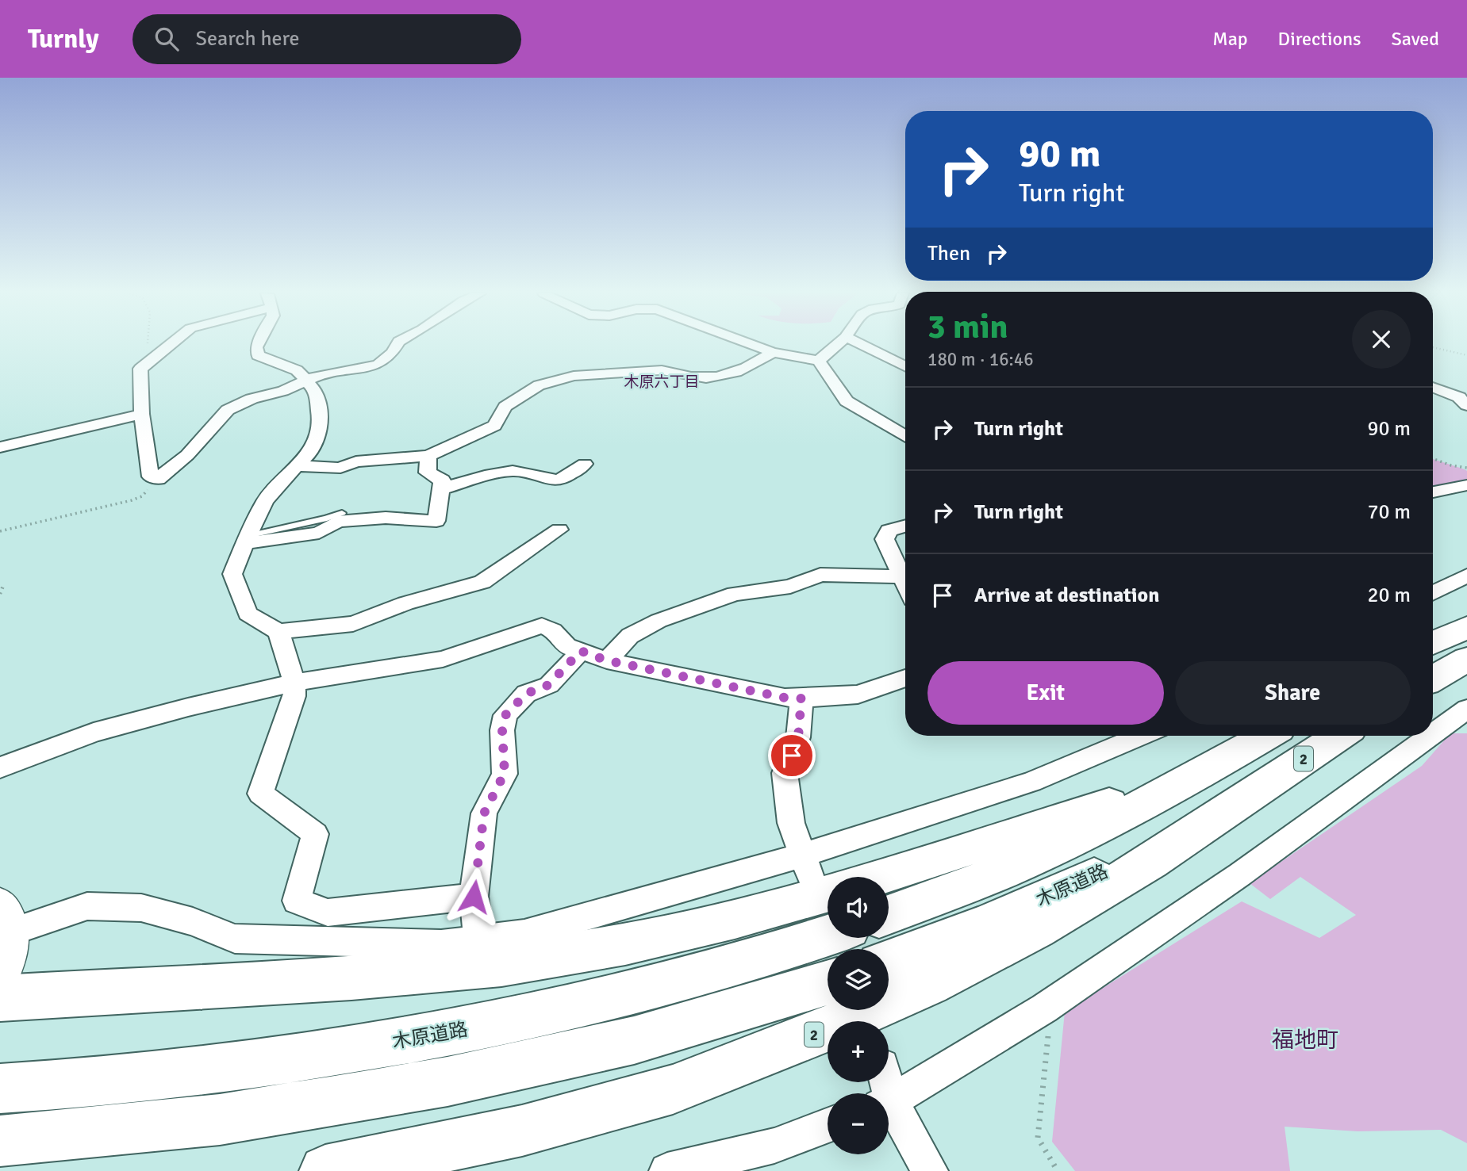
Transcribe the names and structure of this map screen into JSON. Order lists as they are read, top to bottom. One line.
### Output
{"streets":{"highway":["2","木原道路"]},"crossings":[["2","木原道路"]],"districts":["木原六丁目","福地町"],"page":{"header":"Turnly","search":"Search here","nav":["Map","Directions","Saved"],"turn":["90 m","Turn right"],"then":"Then","heading":["3 min","180 m · 16:46"],"list":[{"name":"Turn right","value":"90 m"},{"name":"Turn right","value":"70 m"},{"name":"Arrive at destination","value":"20 m"}],"buttons":["Exit","Share"],"map_buttons":["+","−"]}}
